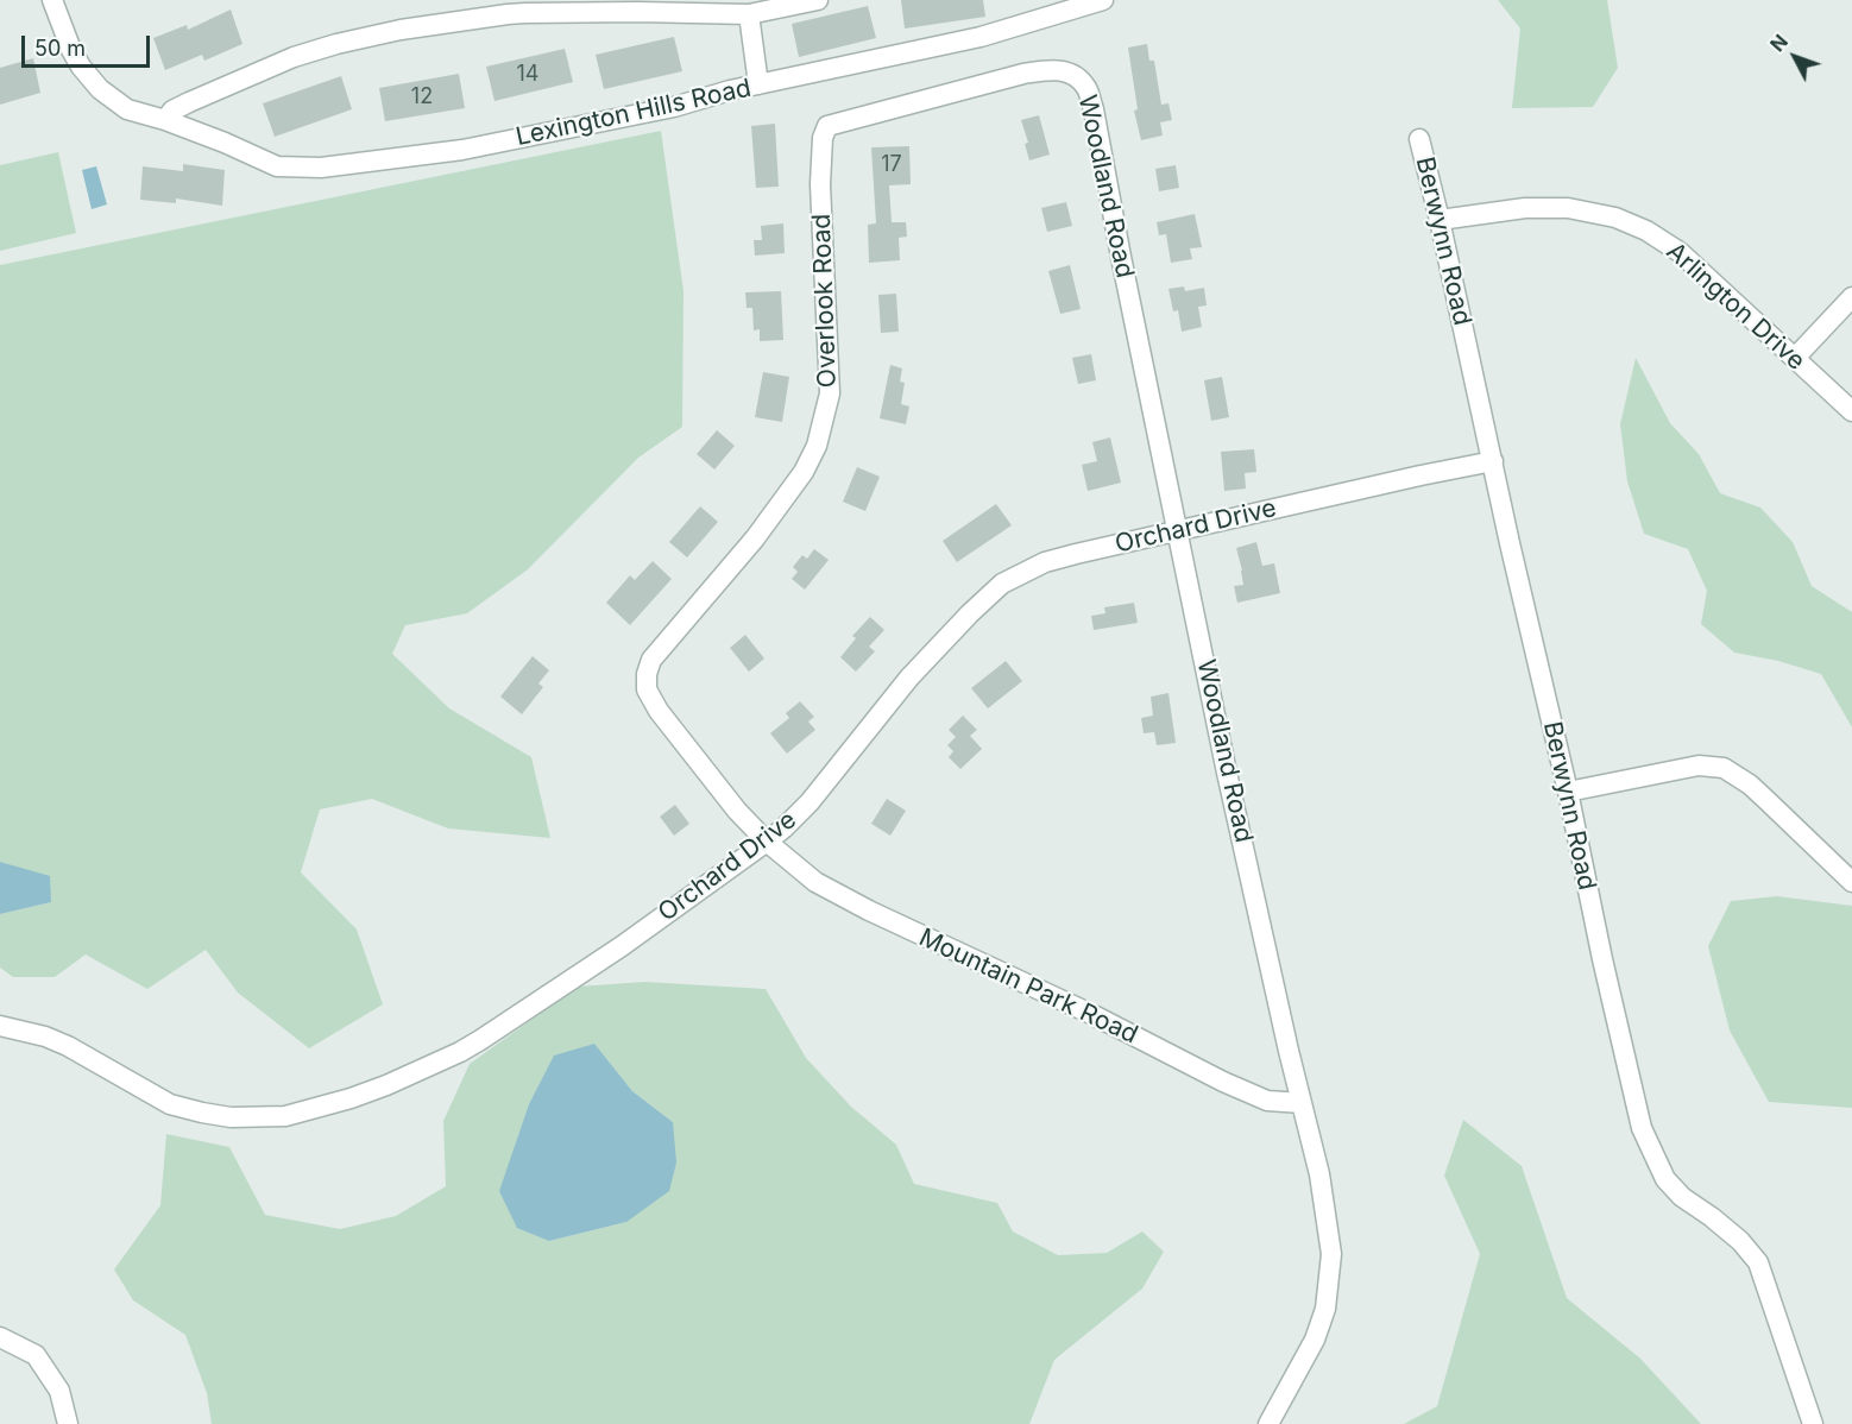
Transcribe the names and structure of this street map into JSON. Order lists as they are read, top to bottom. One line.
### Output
{"streets":{"street":["Lexington Hills Road","Woodland Road","Berwynn Road","Overlook Road","Arlington Drive","Orchard Drive","Mountain Park Road"]},"crossings":[["Woodland Road","Overlook Road"],["Woodland Road","Orchard Drive"],["Woodland Road","Mountain Park Road"],["Berwynn Road","Arlington Drive"],["Berwynn Road","Orchard Drive"],["Overlook Road","Orchard Drive"],["Overlook Road","Mountain Park Road"],["Orchard Drive","Mountain Park Road"]],"house_numbers":["14","12","17"],"scale_bar":"50 m","north":"top left"}
